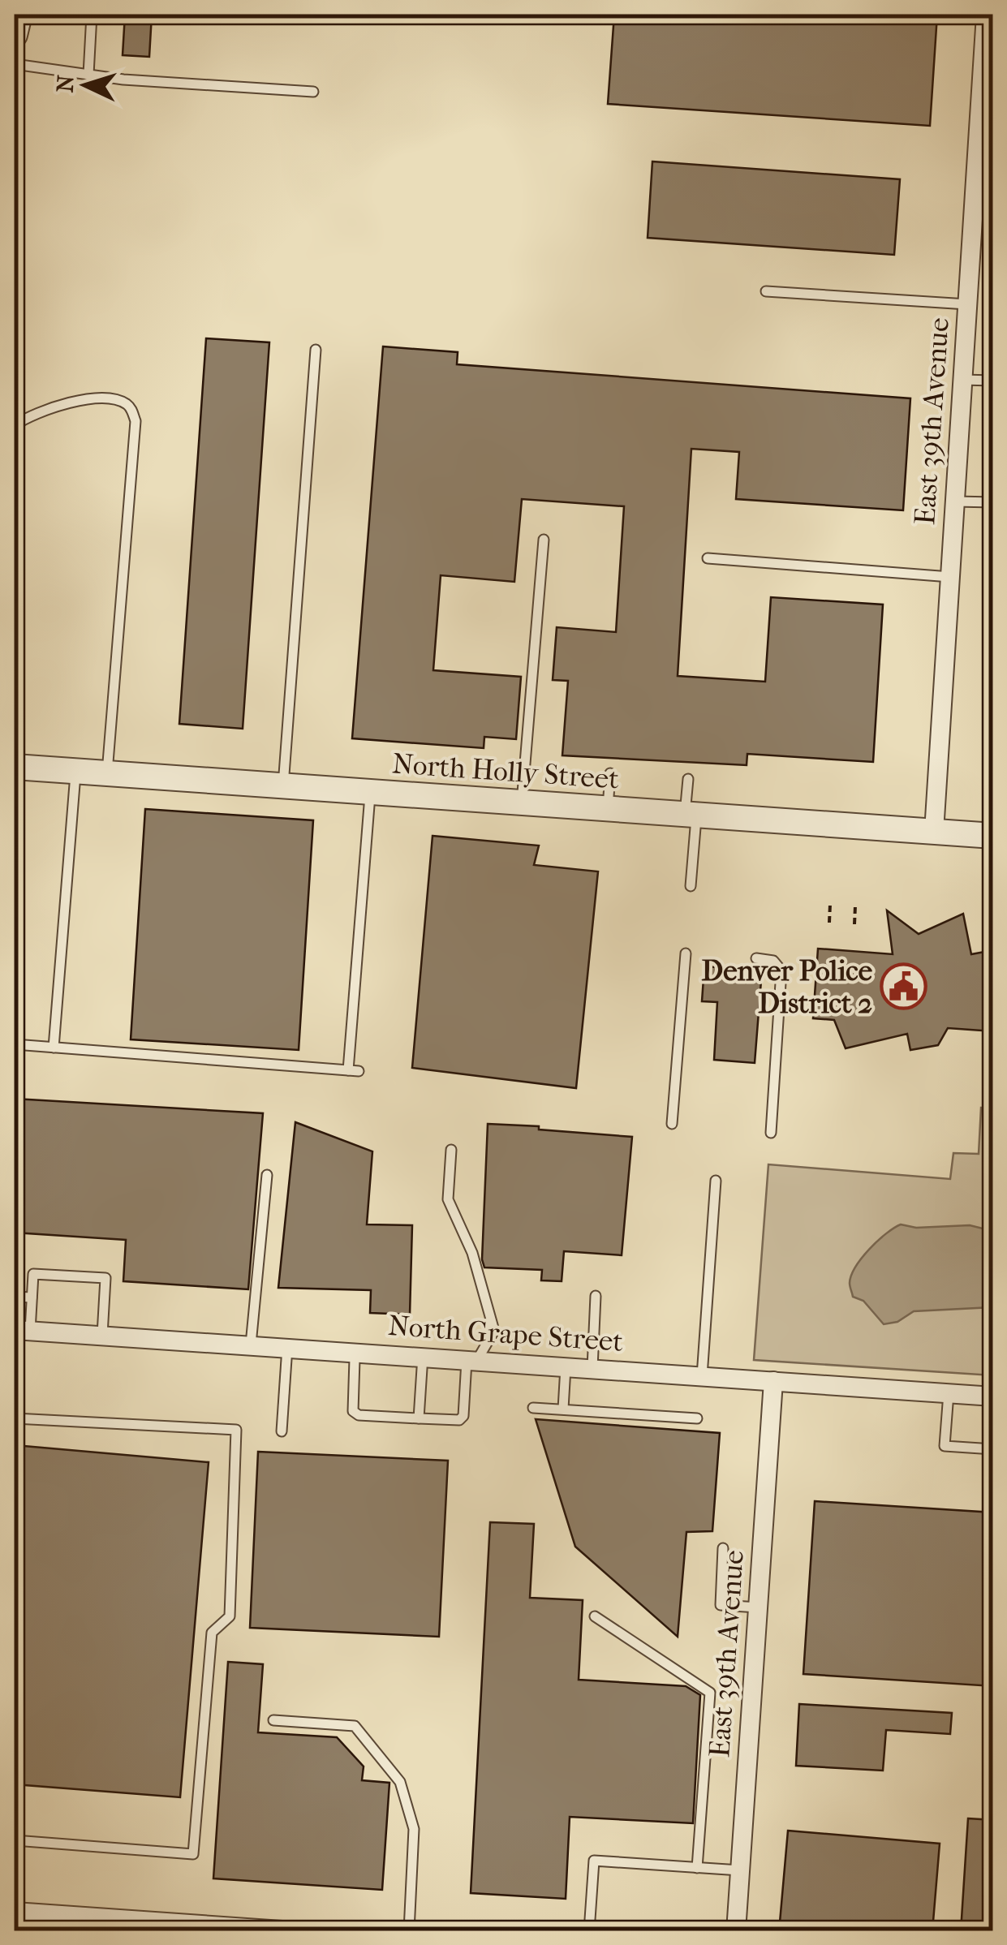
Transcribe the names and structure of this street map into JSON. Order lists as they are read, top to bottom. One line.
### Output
{"streets":{"street":["East 39th Avenue","North Holly Street","North Grape Street"]},"crossings":[["East 39th Avenue","North Holly Street"],["East 39th Avenue","North Grape Street"]],"places":{"public building":["Denver Police District 2"]},"north":"left"}
